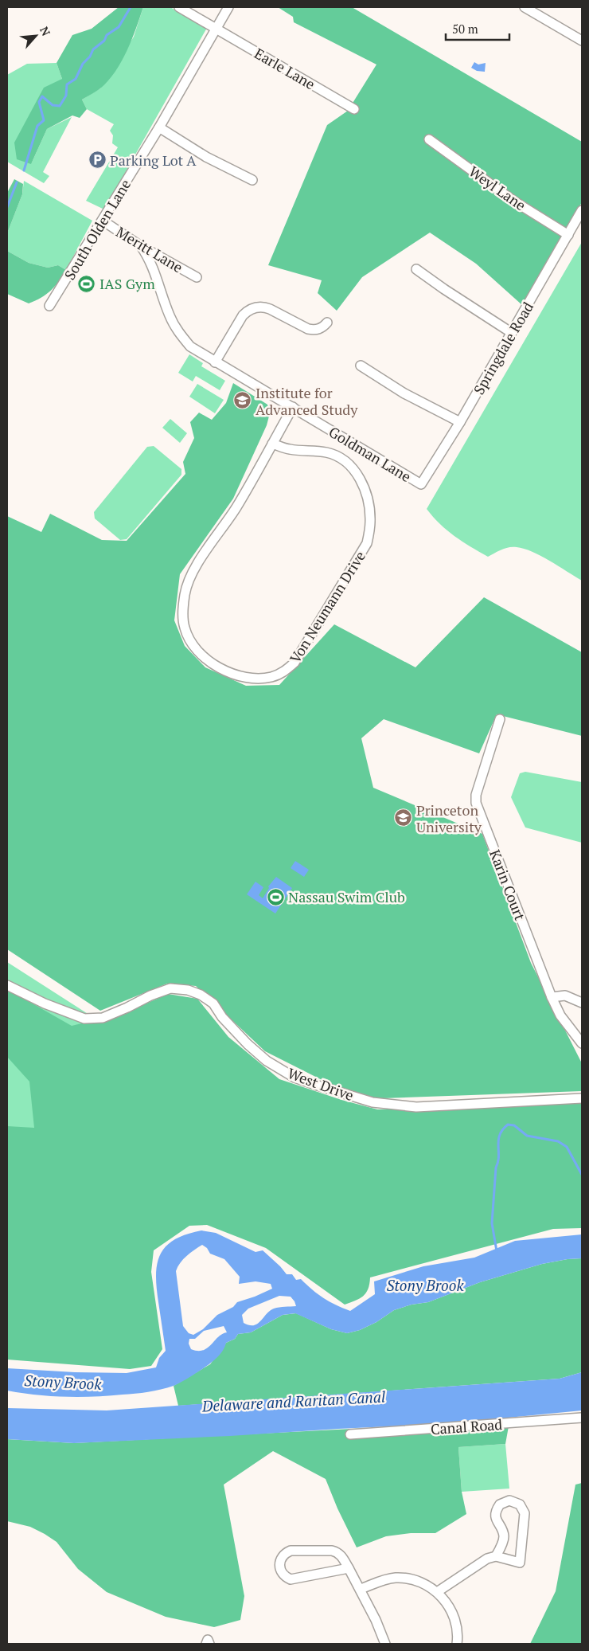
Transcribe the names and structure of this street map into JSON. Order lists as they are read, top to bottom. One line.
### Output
{"streets":{"street":["Earle Lane","Weyl Lane","South Olden Lane","Meritt Lane","Springdale Road","Goldman Lane","Von Neumann Drive","Karin Court","West Drive","Canal Road"]},"crossings":[["Earle Lane","South Olden Lane"],["Weyl Lane","Springdale Road"],["South Olden Lane","Meritt Lane"],["Meritt Lane","Goldman Lane"],["Springdale Road","Goldman Lane"],["Goldman Lane","Von Neumann Drive"]],"water":["Stony Brook","Delaware and Raritan Canal"],"places":{"parking":["Parking Lot A"],"sports":["IAS Gym","Nassau Swim Club"],"school or university":["Institute for Advanced Study","Princeton University"]},"scale_bar":"50 m","north":"top right"}
